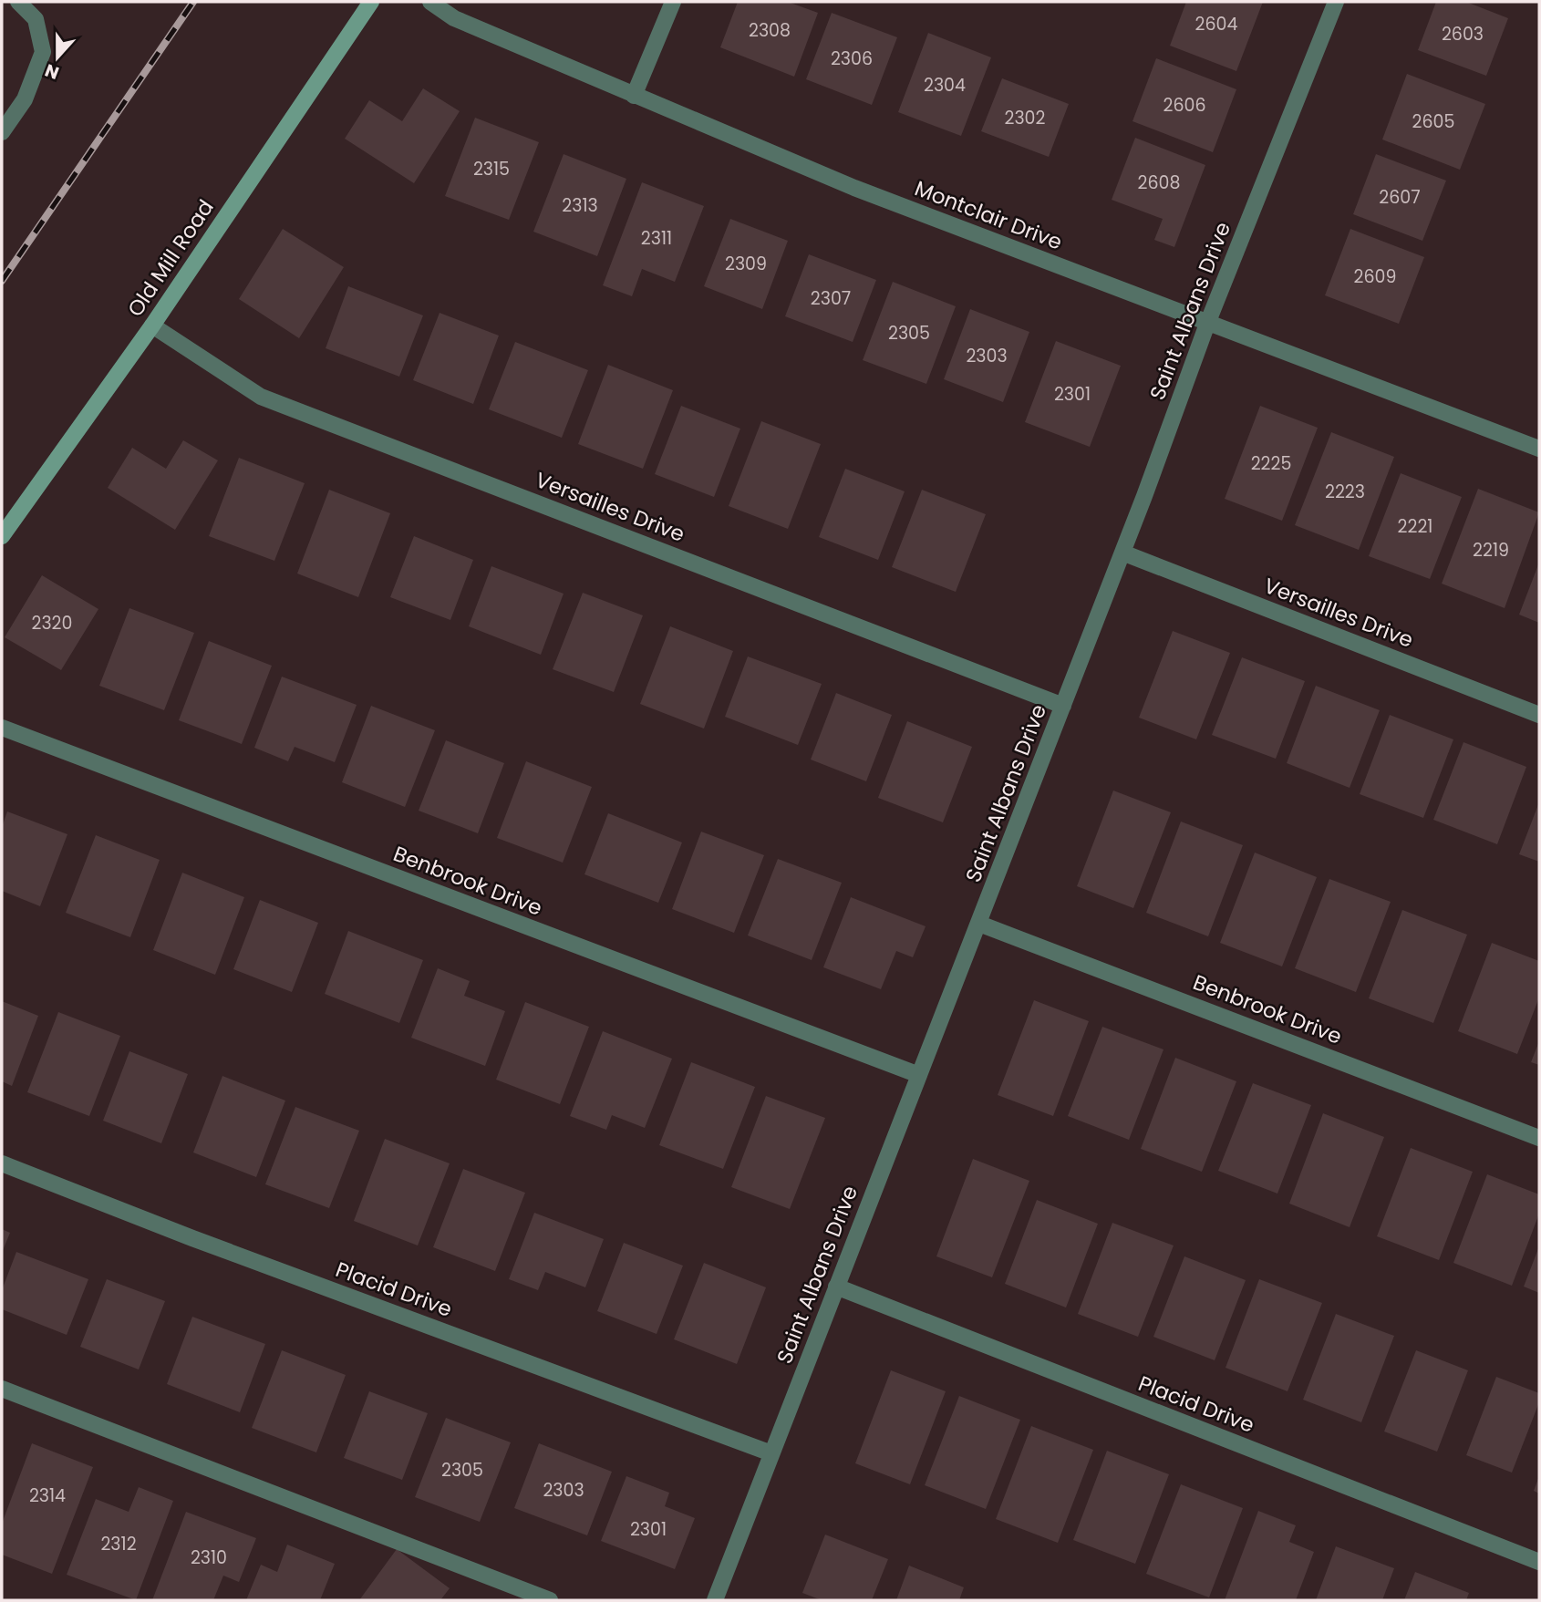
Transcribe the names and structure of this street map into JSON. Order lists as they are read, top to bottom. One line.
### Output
{"streets":{"street":["Montclair Drive","Old Mill Road","Saint Albans Drive","Versailles Drive","Benbrook Drive","Placid Drive"]},"crossings":[["Montclair Drive","Saint Albans Drive"],["Old Mill Road","Versailles Drive"],["Saint Albans Drive","Versailles Drive"],["Saint Albans Drive","Benbrook Drive"],["Saint Albans Drive","Placid Drive"]],"house_numbers":["2604","2308","2603","2306","2304","2606","2302","2605","2315","2608","2607","2313","2311","2309","2609","2307","2305","2303","2301","2225","2223","2221","2219","2320","2305","2303","2314","2301","2312","2310"],"north":"bottom"}
